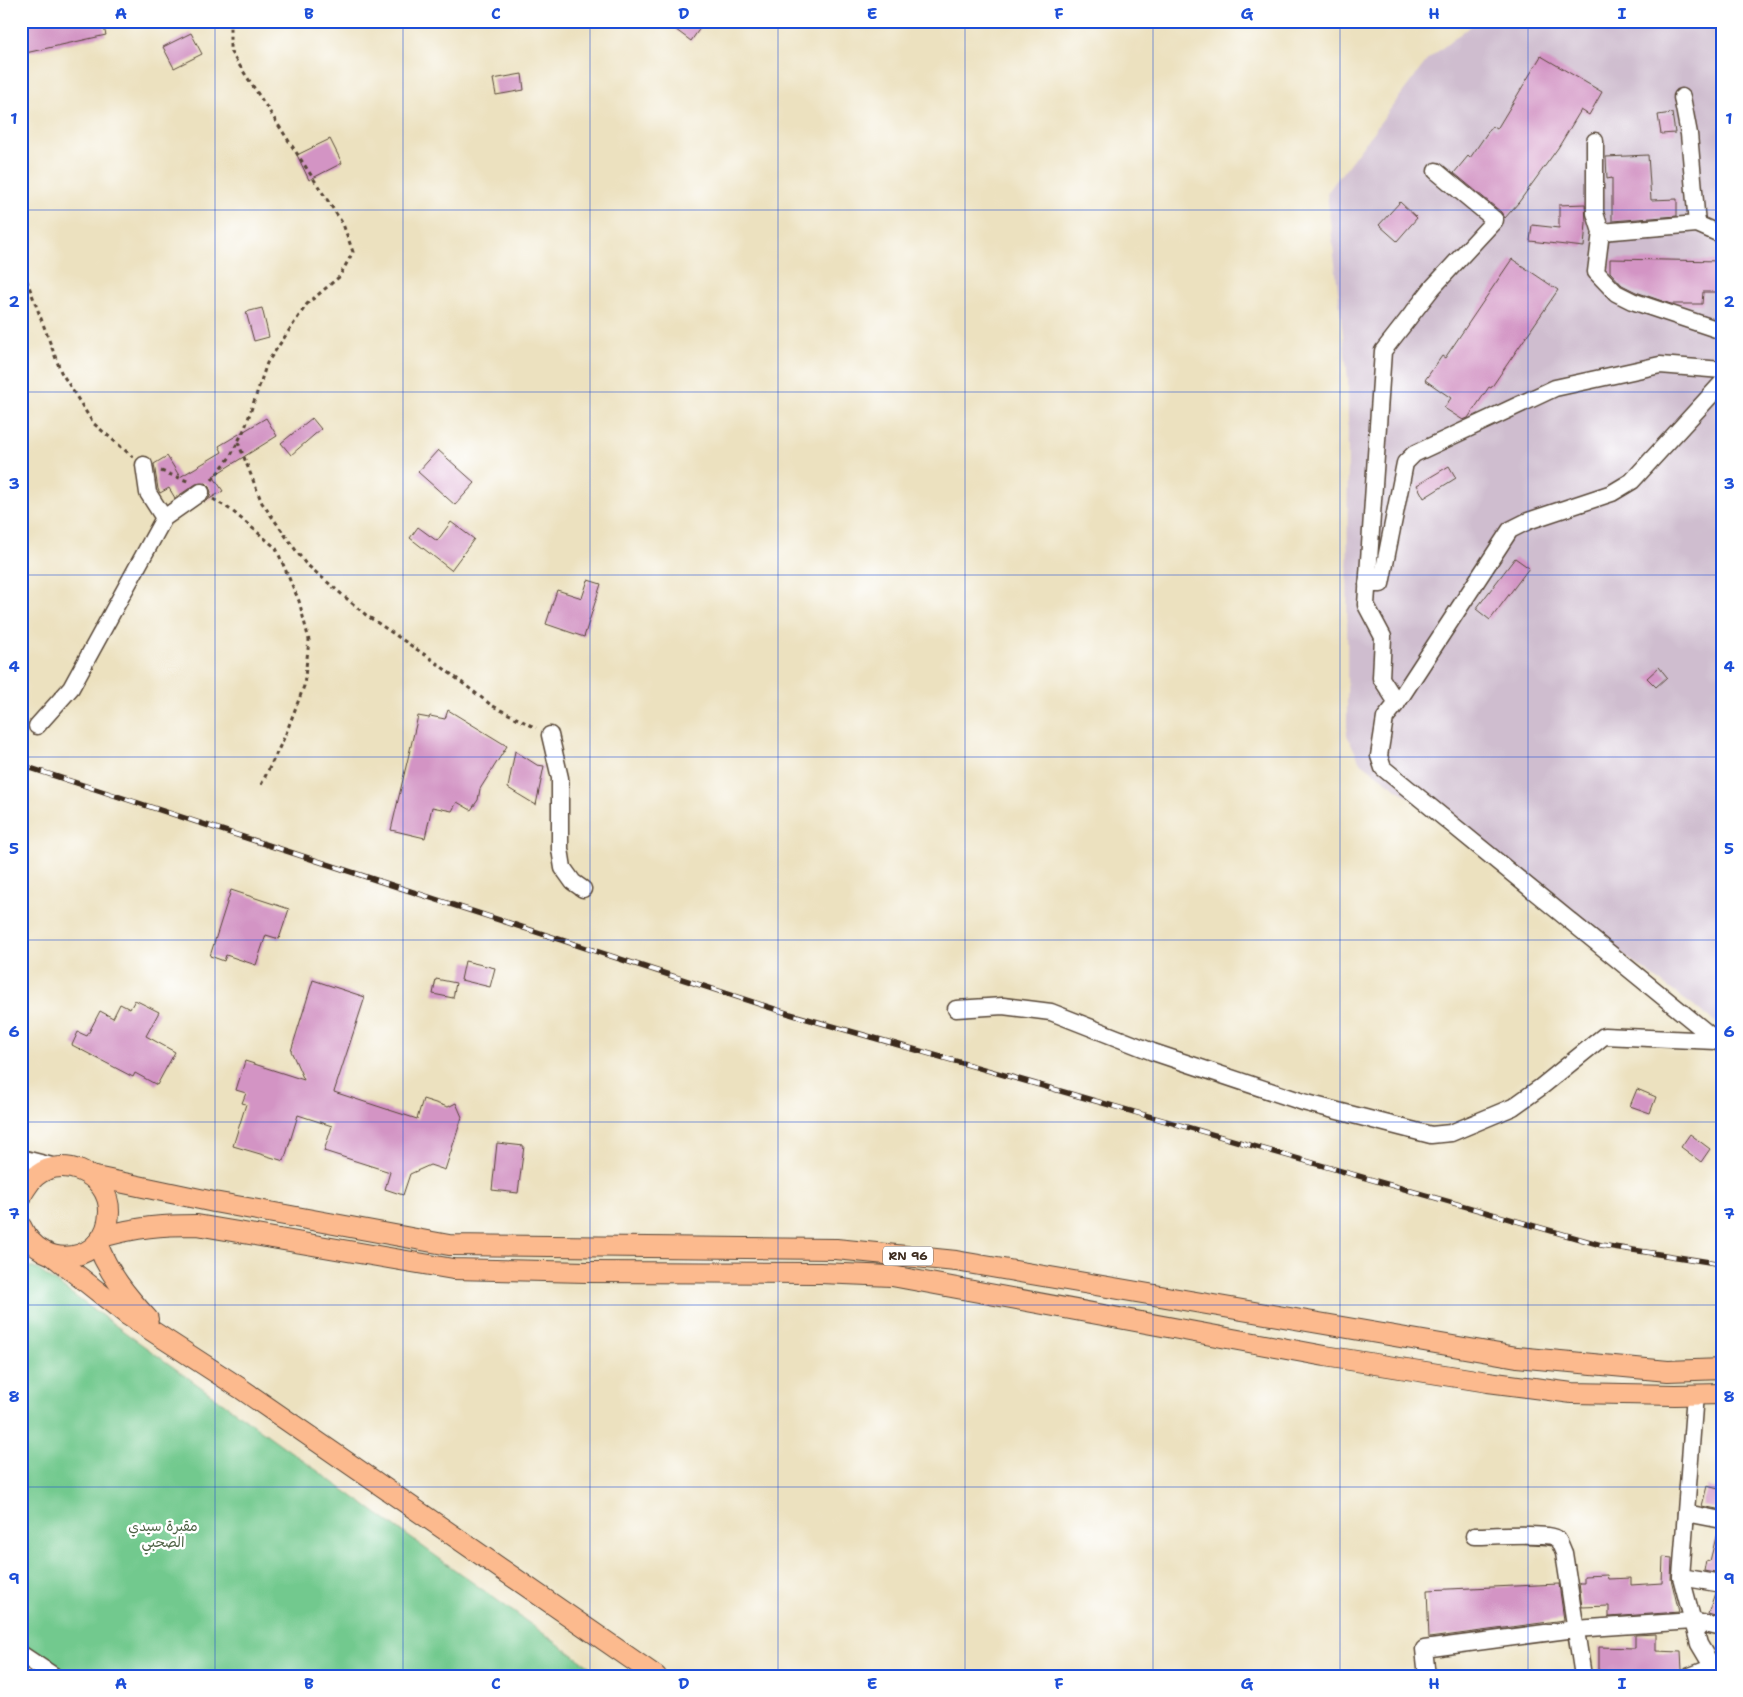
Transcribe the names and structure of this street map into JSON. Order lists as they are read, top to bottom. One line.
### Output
{"streets":{"main road":["RN 96"]},"parks":["مقبرة سيدي الصحبي"],"grid":{"columns":["A","B","C","D","E","F","G","H","I"],"rows":["1","2","3","4","5","6","7","8","9"]}}
